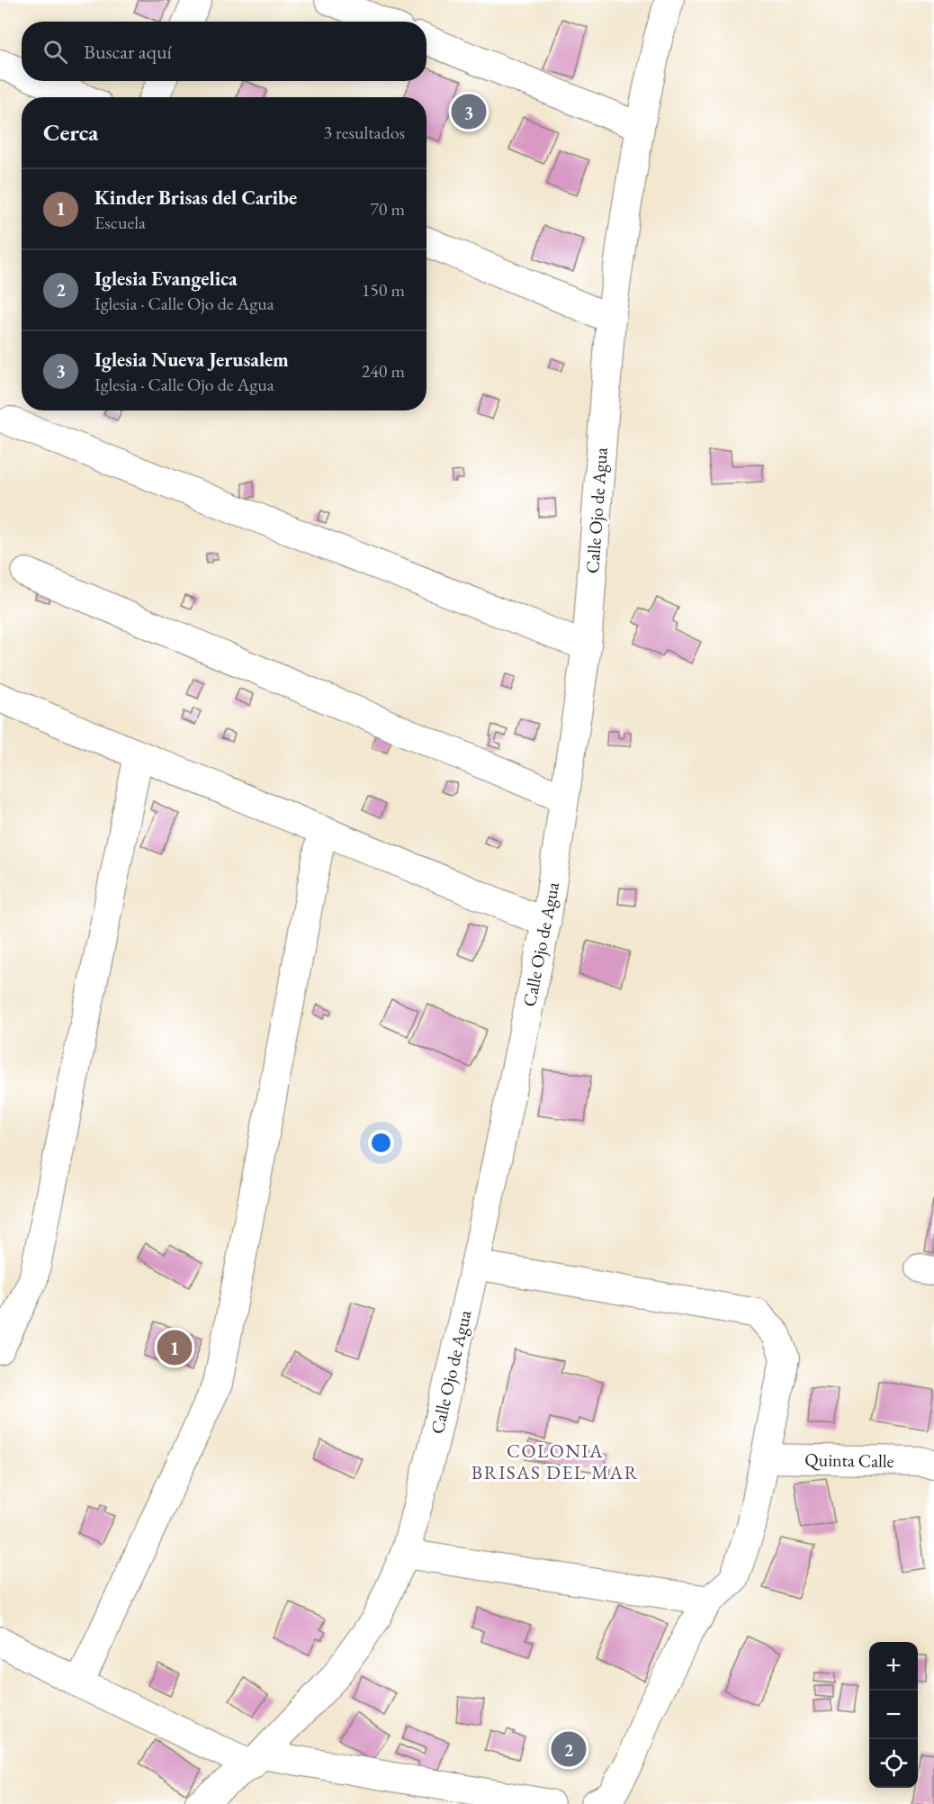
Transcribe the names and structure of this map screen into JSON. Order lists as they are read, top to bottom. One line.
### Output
{"streets":{"street":["Calle Ojo de Agua","Quinta Calle"]},"districts":["COLONIA BRISAS DEL MAR"],"page":{"search":"Buscar aquí","pins":["3","1","2"],"heading":["Cerca","3 resultados"],"list":[{"mark":"1","name":"Kinder Brisas del Caribe","note":"Escuela","value":"70 m"},{"mark":"2","name":"Iglesia Evangelica","note":"Iglesia · Calle Ojo de Agua","value":"150 m"},{"mark":"3","name":"Iglesia Nueva Jerusalem","note":"Iglesia · Calle Ojo de Agua","value":"240 m"}],"map_buttons":["+","−"]}}
